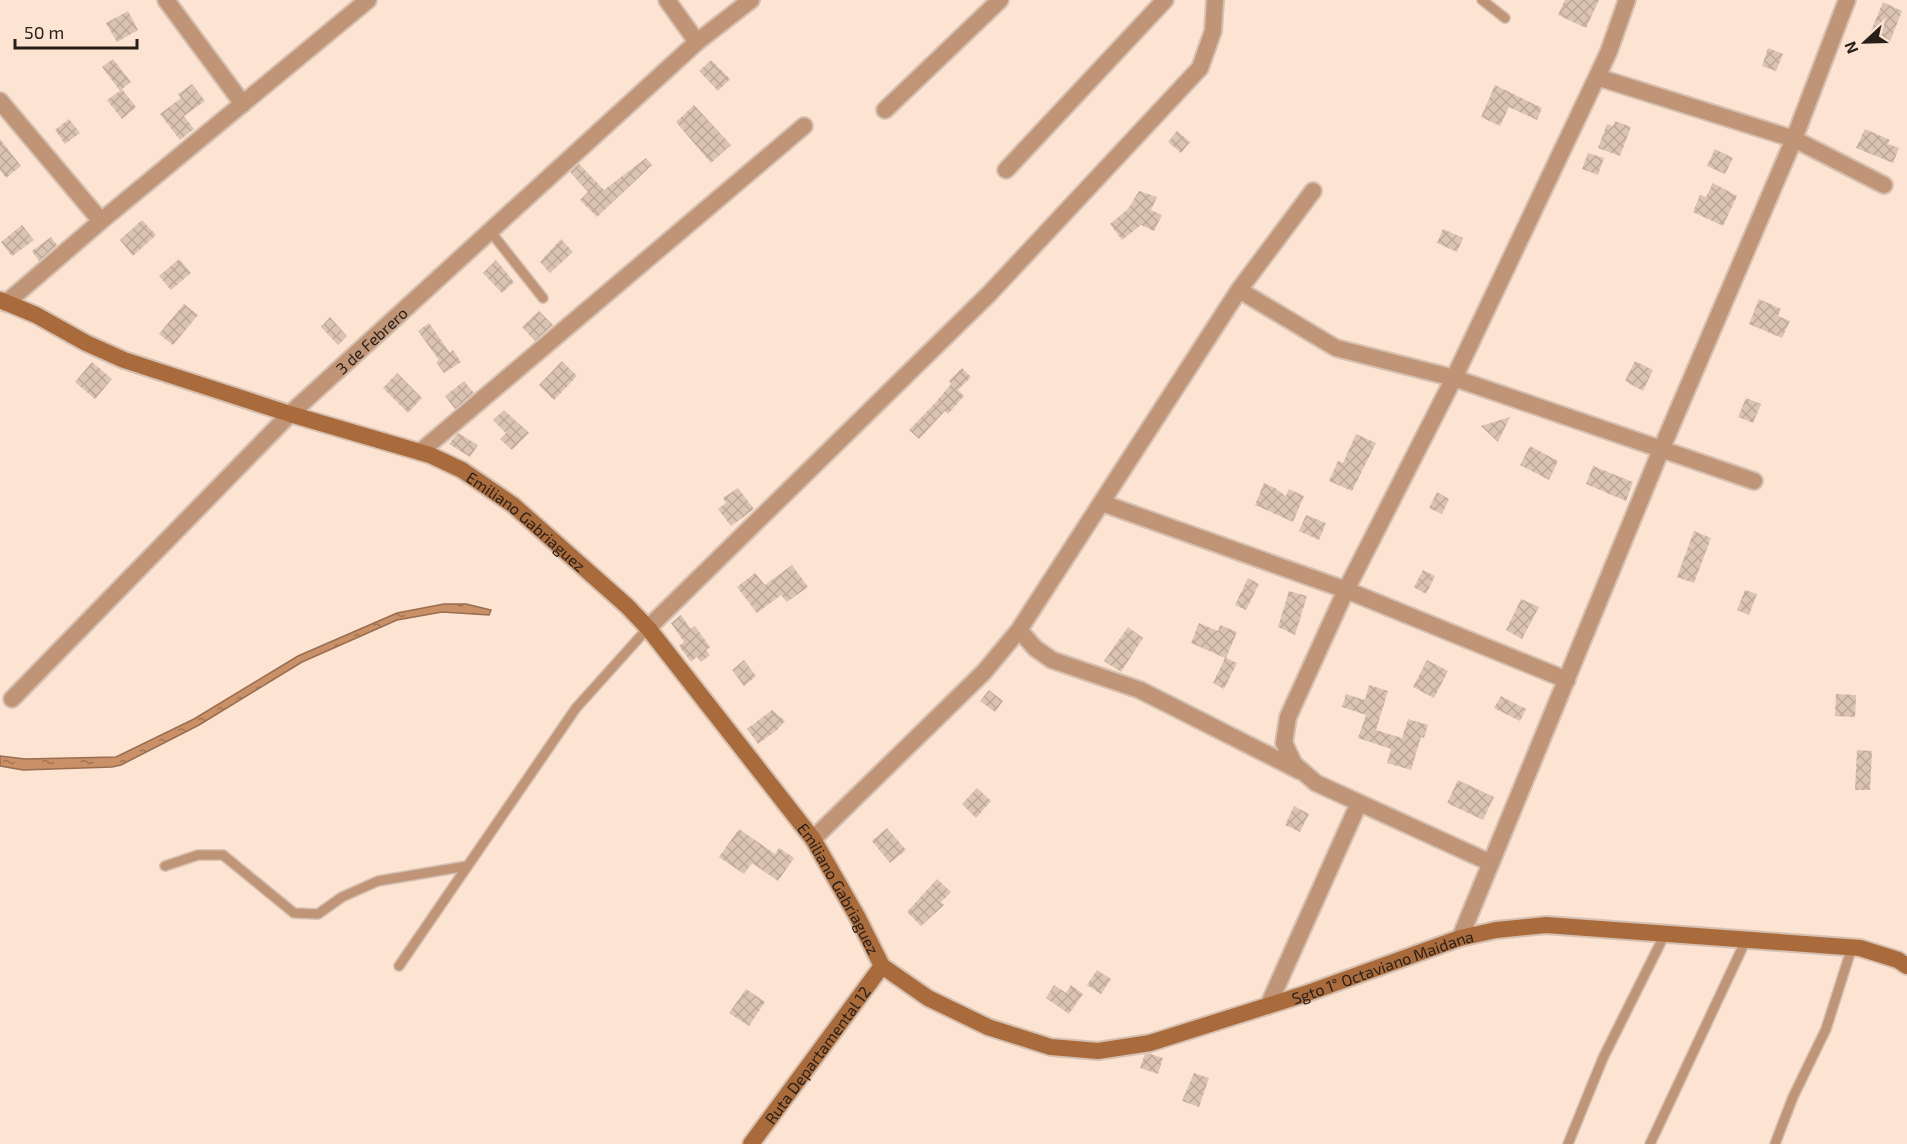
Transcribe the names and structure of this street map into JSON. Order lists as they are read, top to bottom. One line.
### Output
{"streets":{"main road":["Emiliano Gabriaguez","Sgto 1° Octaviano Maidana","Ruta Departamental 12"],"street":["3 de Febrero"]},"crossings":[["3 de Febrero","Emiliano Gabriaguez"],["Emiliano Gabriaguez","Sgto 1° Octaviano Maidana"],["Emiliano Gabriaguez","Ruta Departamental 12"],["Sgto 1° Octaviano Maidana","Ruta Departamental 12"]],"scale_bar":"50 m","north":"left"}
